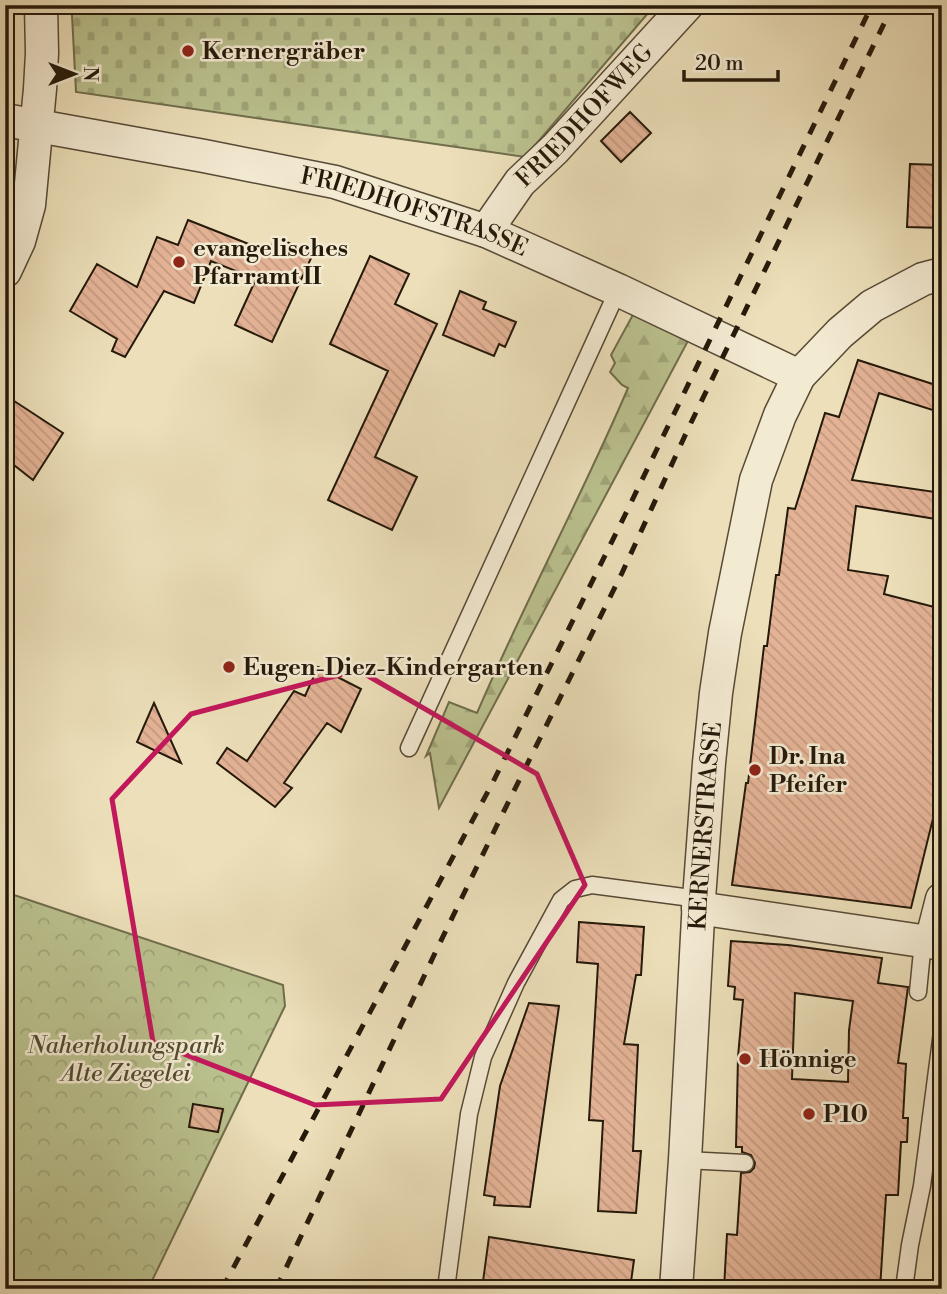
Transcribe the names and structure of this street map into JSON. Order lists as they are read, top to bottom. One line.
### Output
{"streets":{"street":["FRIEDHOFWEG","FRIEDHOFSTRASSE","KERNERSTRASSE"]},"crossings":[["FRIEDHOFWEG","FRIEDHOFSTRASSE"],["FRIEDHOFSTRASSE","KERNERSTRASSE"]],"parks":["Naherholungspark Alte Ziegelei"],"places":["Kernergräber","evangelisches Pfarramt II","Eugen-Diez-Kindergarten","Dr. Ina Pfeifer","Hönnige","P10"],"scale_bar":"20 m","north":"right"}
